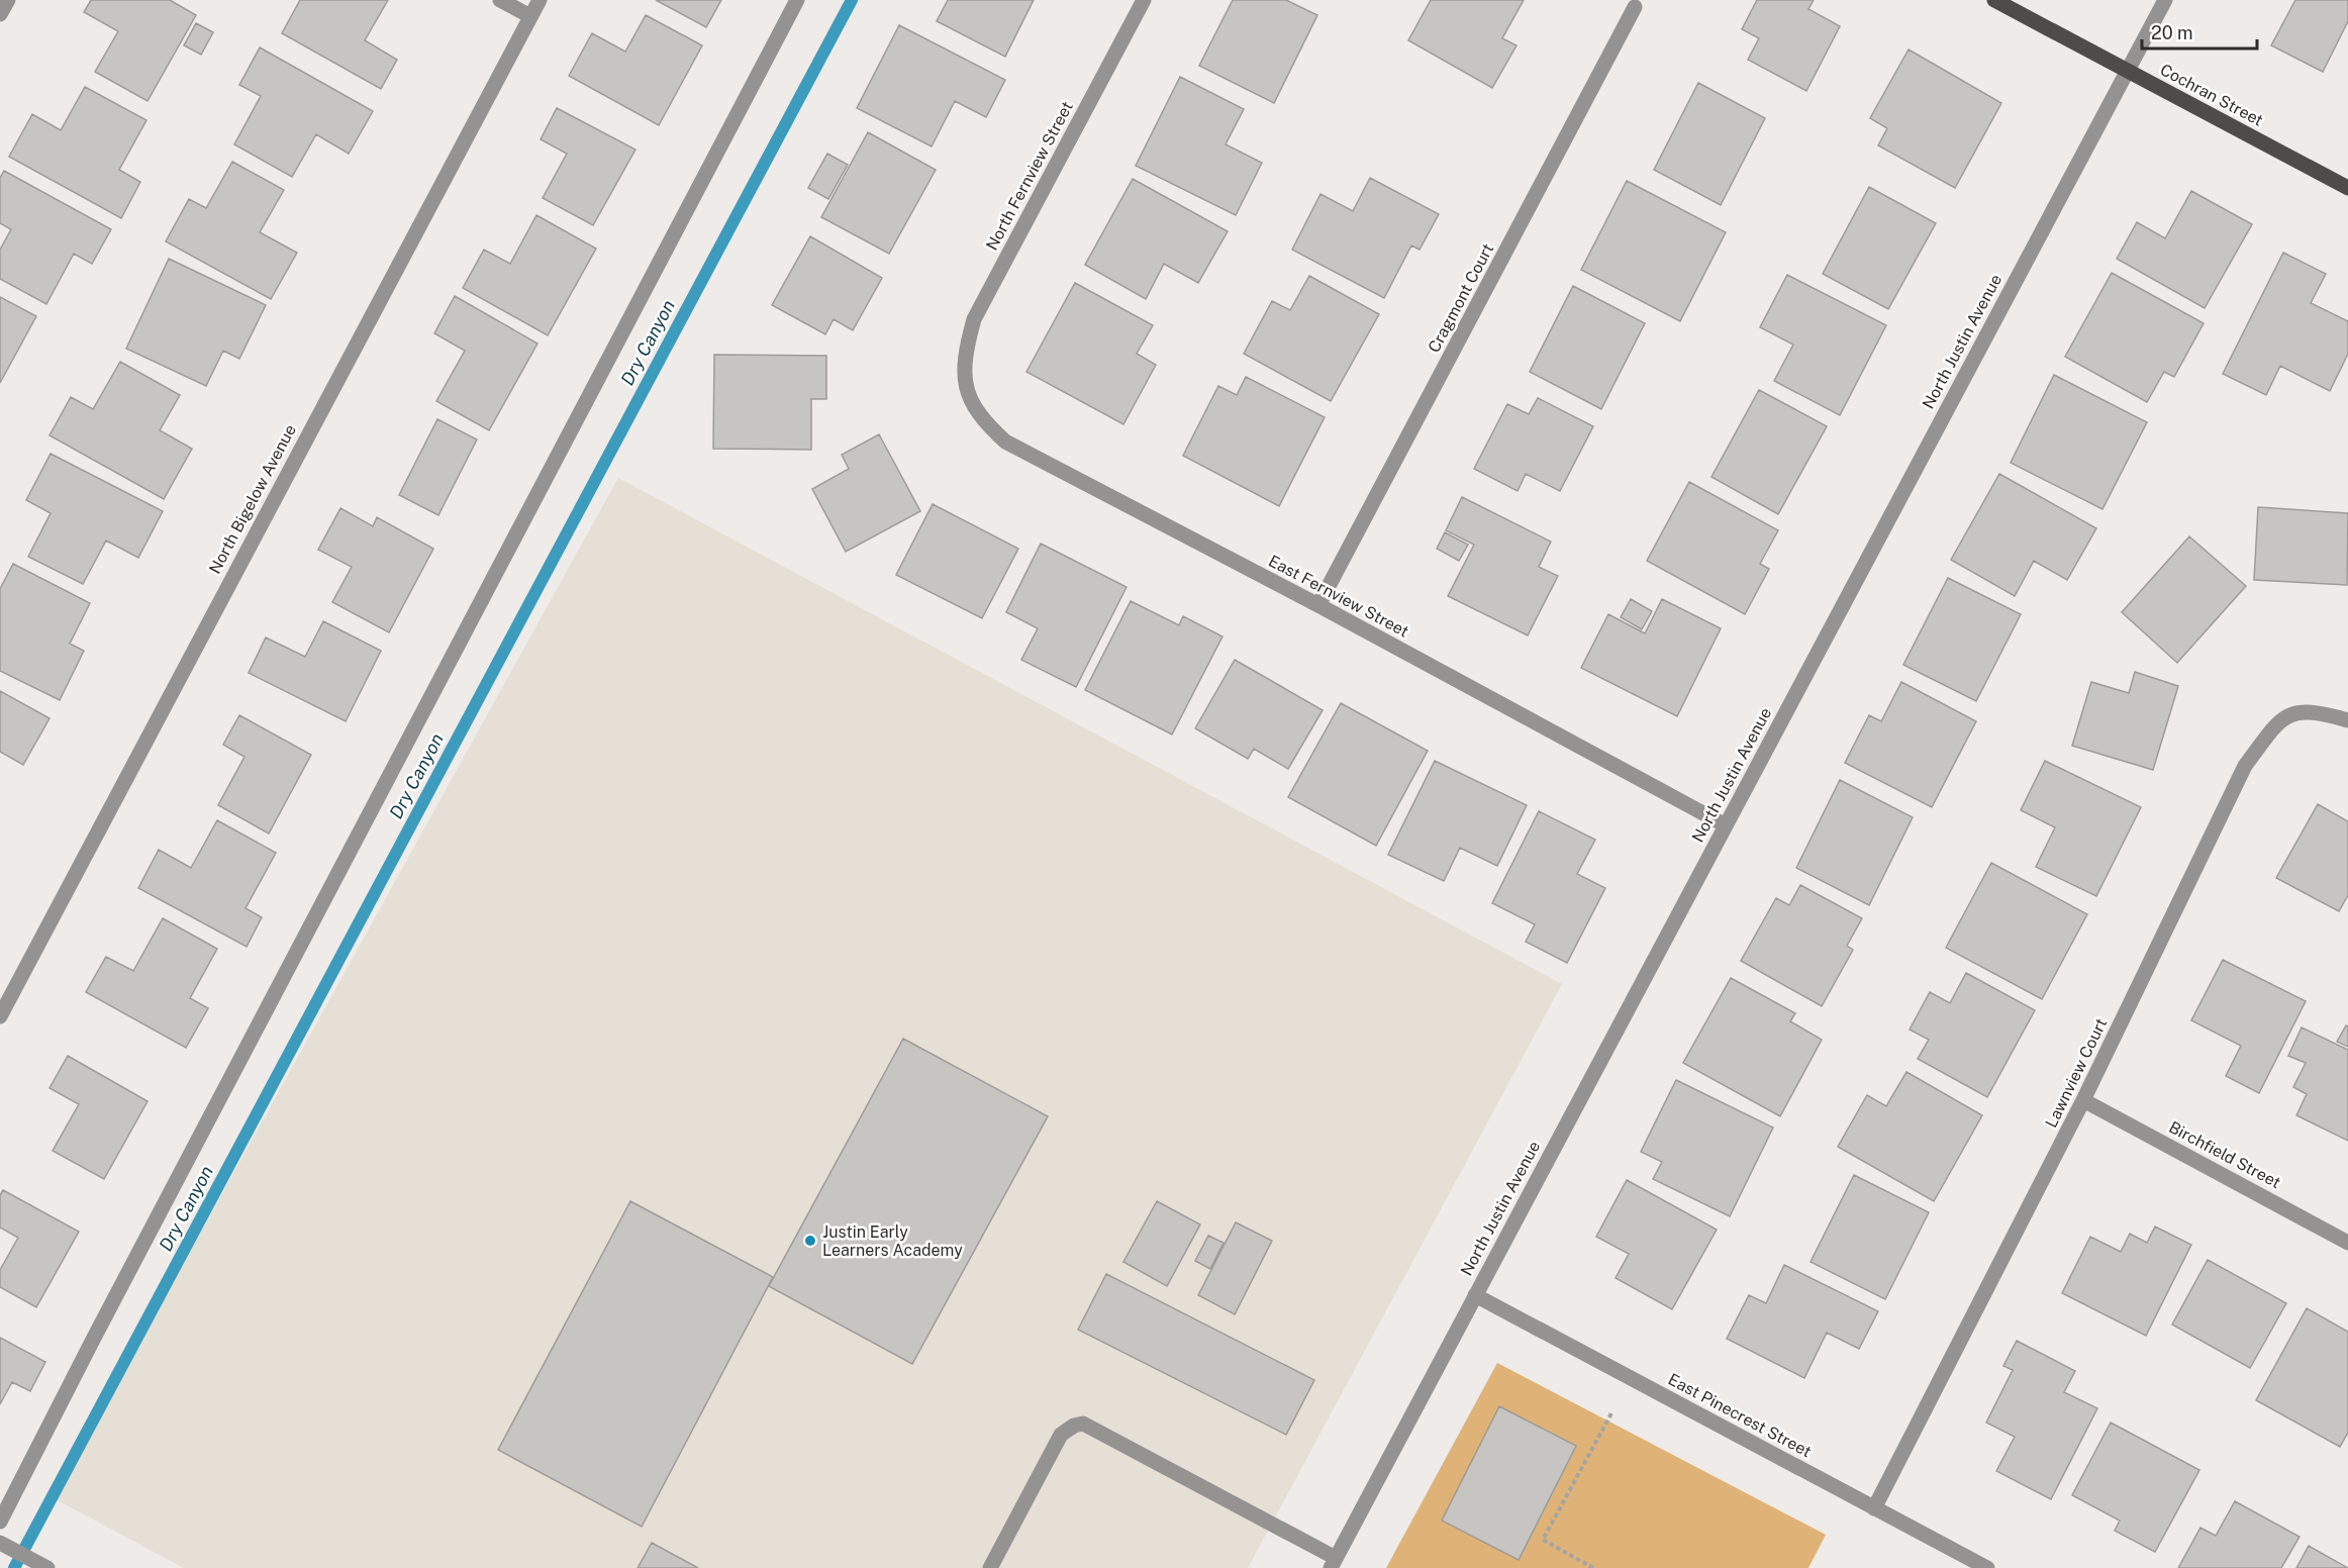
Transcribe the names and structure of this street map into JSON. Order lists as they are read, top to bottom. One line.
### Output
{"streets":{"main road":["Cochran Street"],"street":["North Fernview Street","Cragmont Court","North Justin Avenue","North Bigelow Avenue","East Fernview Street","Lawnview Court","Birchfield Street","East Pinecrest Street"]},"crossings":[["Cochran Street","North Justin Avenue"],["North Fernview Street","East Fernview Street"],["Cragmont Court","East Fernview Street"],["North Justin Avenue","East Fernview Street"],["North Justin Avenue","East Pinecrest Street"],["Lawnview Court","Birchfield Street"],["Lawnview Court","East Pinecrest Street"]],"water":["Dry Canyon"],"places":["Justin Early Learners Academy"],"scale_bar":"20 m"}
